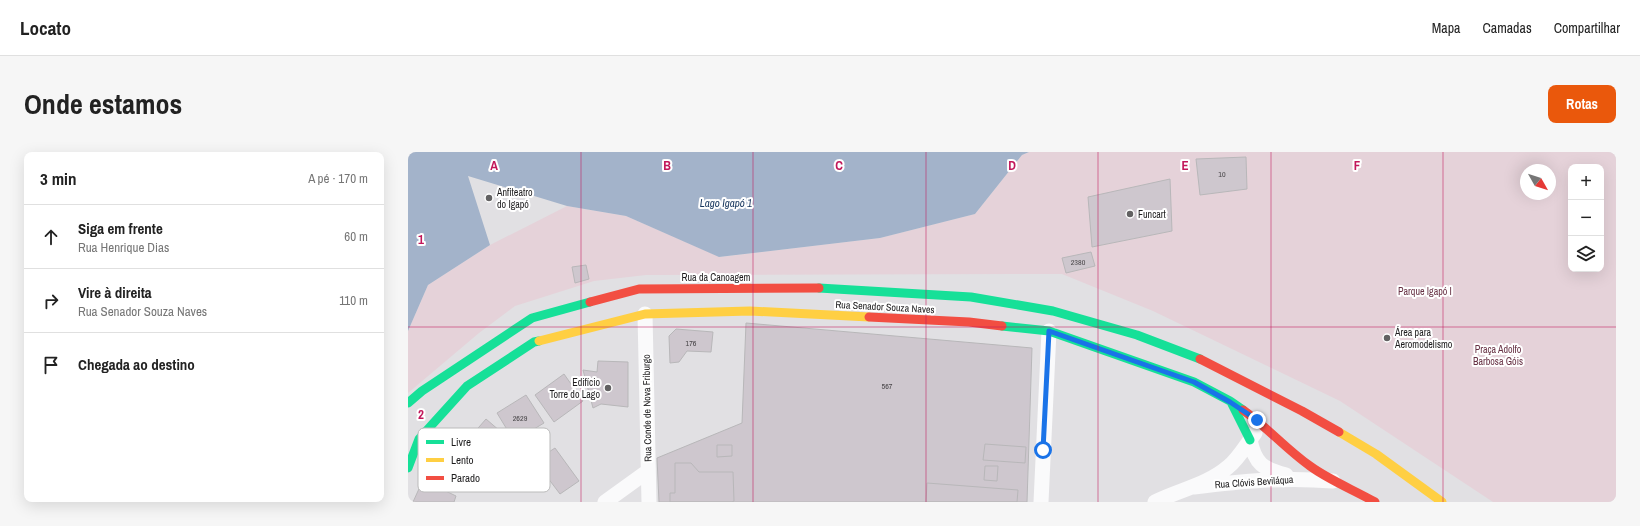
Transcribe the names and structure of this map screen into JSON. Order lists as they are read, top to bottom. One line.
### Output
{"streets":{"main road":["Rua da Canoagem","Rua Senador Souza Naves"],"street":["Rua Conde de Nova Friburgo","Rua Clóvis Beviláqua"]},"crossings":[["Rua Senador Souza Naves","Rua Conde de Nova Friburgo"],["Rua Senador Souza Naves","Rua Clóvis Beviláqua"]],"water":["Lago Igapó 1"],"parks":["Parque Igapó I","Praça Adolfo Barbosa Góis"],"places":["Anfiteatro do Igapó","Funcart","Área para Aeromodelismo","Edifício Torre do Lago"],"house_numbers":["10","2380","176","567","2629"],"legend":["Livre","Lento","Parado"],"north":"bottom right","page":{"header":"Locato","nav":["Mapa","Camadas","Compartilhar"],"title":"Onde estamos","buttons":"Rotas","heading":["3 min","A pé · 170 m"],"map_buttons":["+","−"],"list":[["Siga em frente","Rua Henrique Dias","60 m"],["Vire à direita","Rua Senador Souza Naves","110 m"],"Chegada ao destino"]},"grid":{"columns":["A","B","C","D","E","F"],"rows":["1","2"]}}
